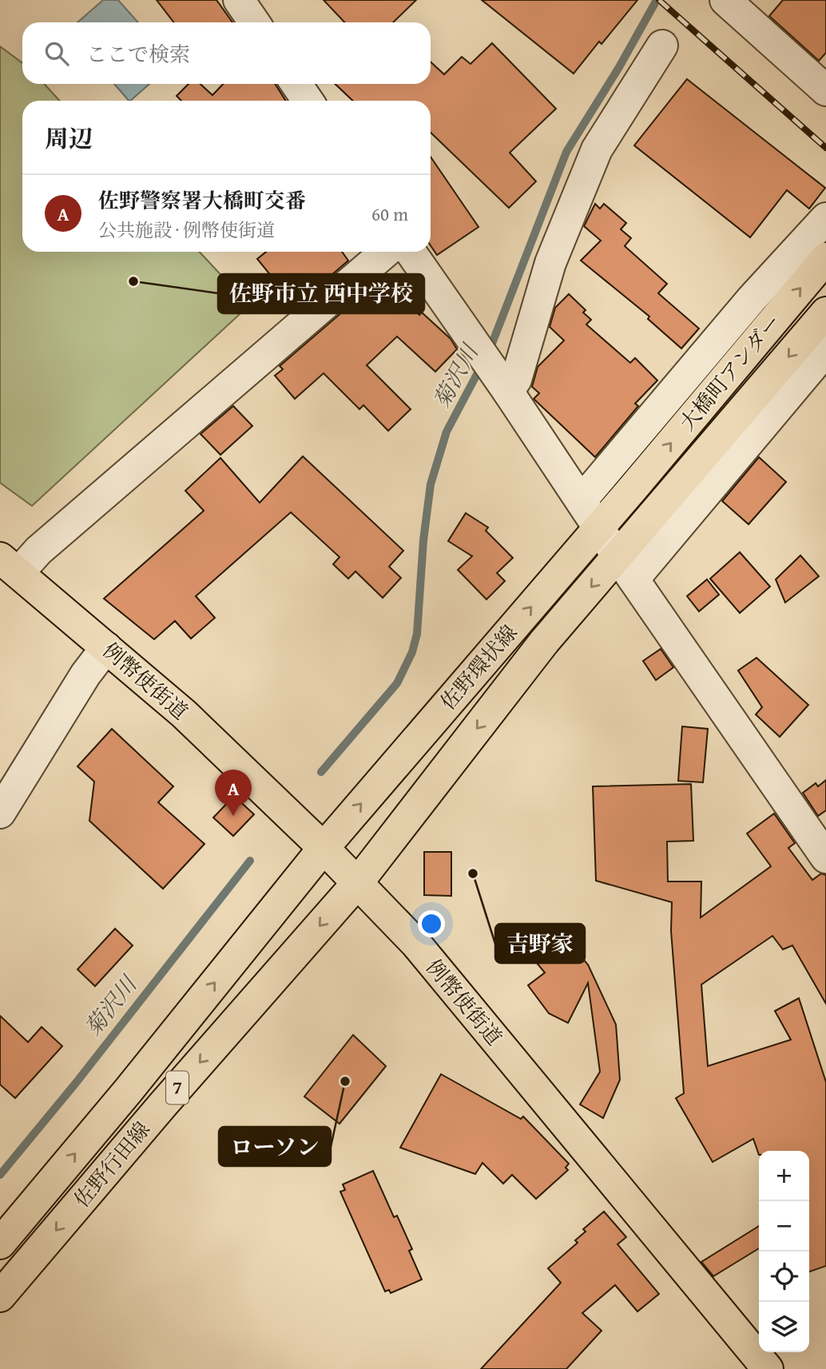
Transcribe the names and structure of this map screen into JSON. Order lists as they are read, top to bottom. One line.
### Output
{"streets":{"main road":["大橋町アンダー","佐野環状線","例幣使街道","7","佐野行田線"]},"crossings":[["大橋町アンダー","佐野環状線"],["佐野環状線","例幣使街道"],["佐野環状線","佐野行田線"],["例幣使街道","佐野行田線"]],"water":["菊沢川"],"places":["佐野市立 西中学校","吉野家","ローソン"],"page":{"search":"ここで検索","heading":"周辺","list":[{"mark":"A","name":"佐野警察署大橋町交番","note":"公共施設 · 例幣使街道","value":"60 m"}],"pins":"A","map_buttons":["+","−"]}}
